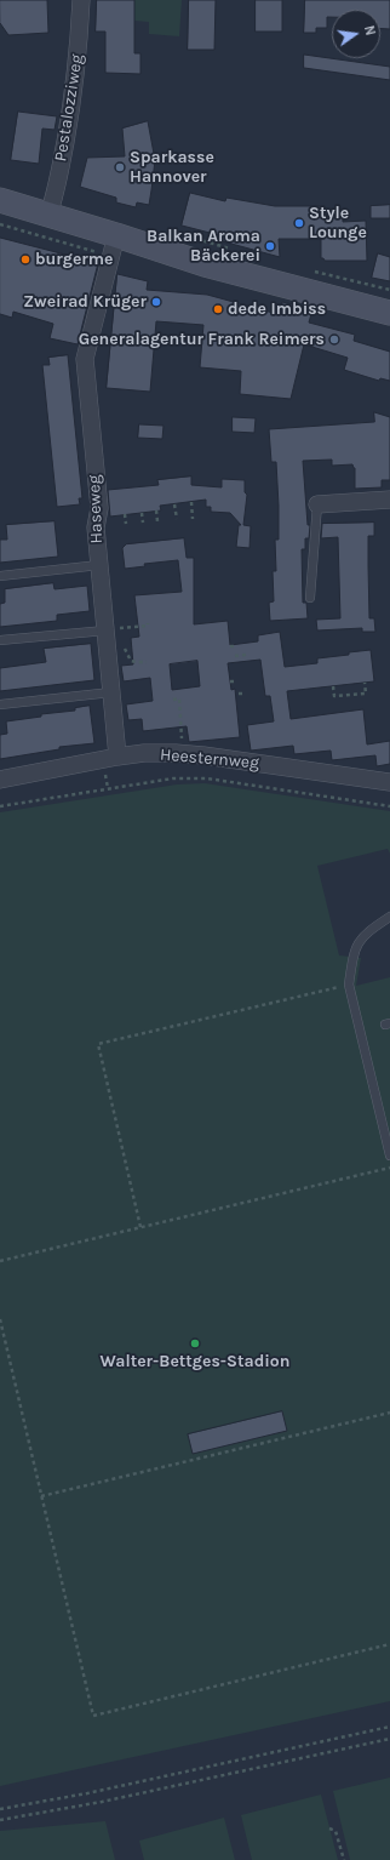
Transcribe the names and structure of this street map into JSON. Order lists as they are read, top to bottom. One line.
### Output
{"streets":{"street":["Pestalozziweg","Haseweg","Heesternweg"]},"crossings":[["Haseweg","Heesternweg"]],"places":["Sparkasse Hannover","Style Lounge","Balkan Aroma Bäckerei","burgerme","Zweirad Krüger","dede Imbiss","Generalagentur Frank Reimers","Walter-Bettges-Stadion"],"north":"right"}
